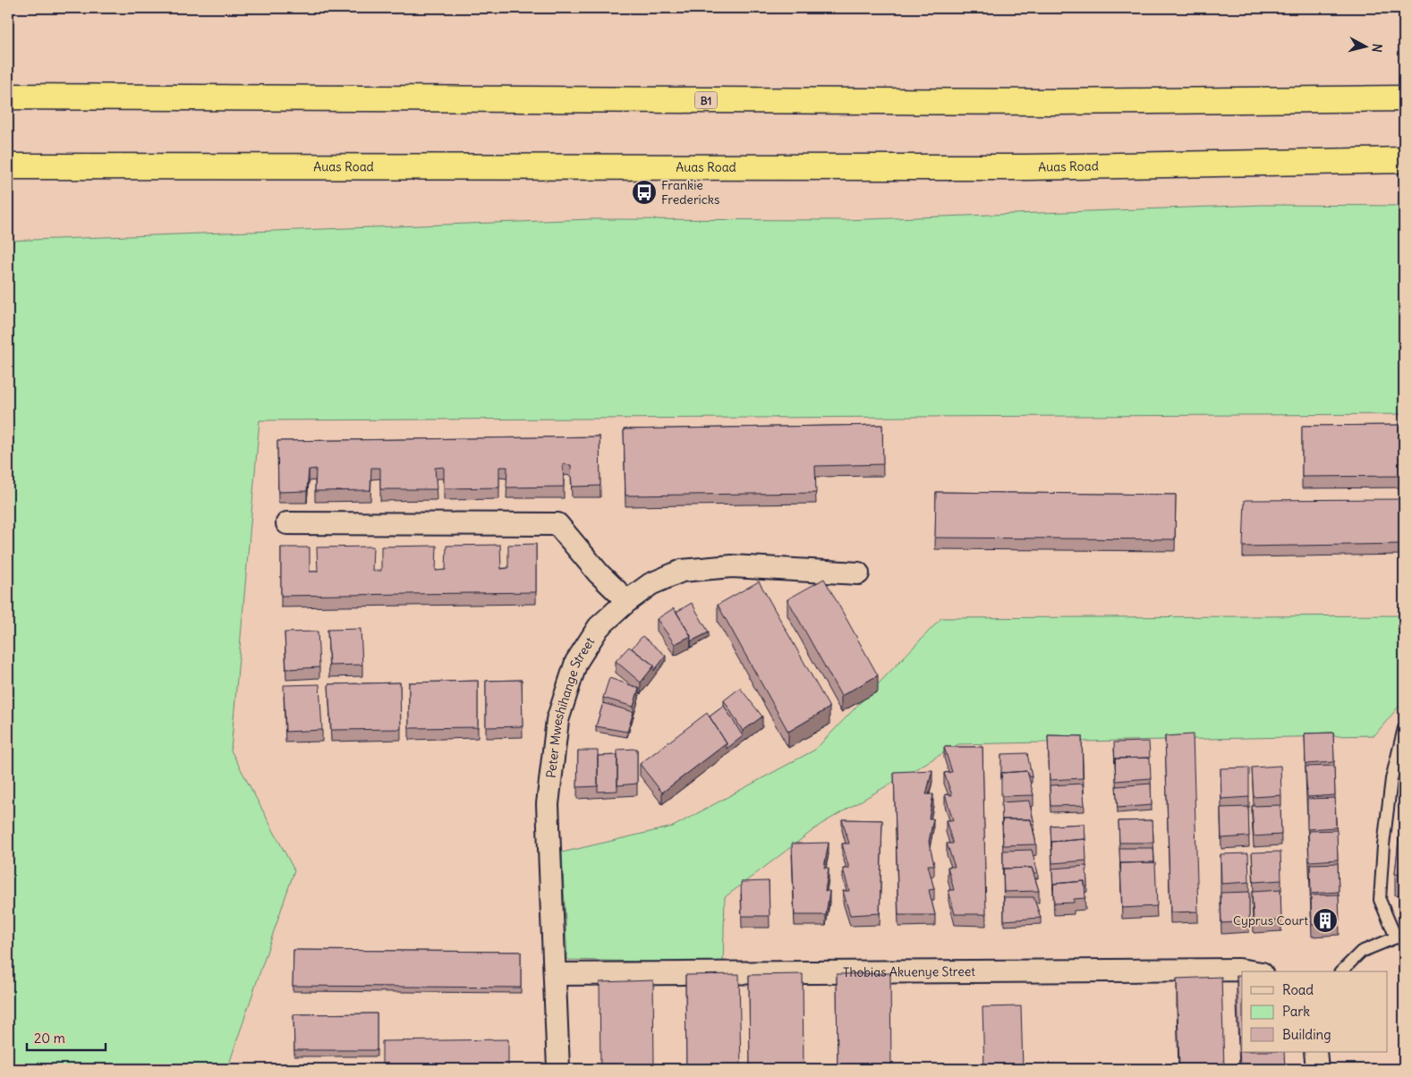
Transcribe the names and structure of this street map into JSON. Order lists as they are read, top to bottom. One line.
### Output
{"streets":{"highway":["B1","Auas Road"],"street":["Peter Mweshihange Street","Thobias Akuenye Street"]},"crossings":[["Peter Mweshihange Street","Thobias Akuenye Street"]],"places":{"bus stop":["Frankie Fredericks"],"building":["Cyprus Court"]},"legend":["Road","Park","Building"],"scale_bar":"20 m","north":"right"}
